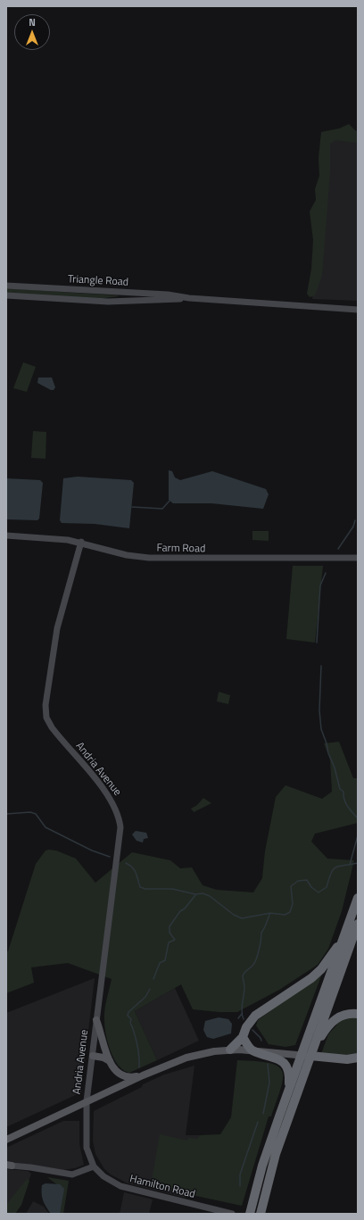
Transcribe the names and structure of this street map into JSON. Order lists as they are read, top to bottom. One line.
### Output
{"streets":{"street":["Triangle Road","Farm Road","Andria Avenue","Hamilton Road"]},"crossings":[["Farm Road","Andria Avenue"],["Andria Avenue","Hamilton Road"]],"north":"top"}
